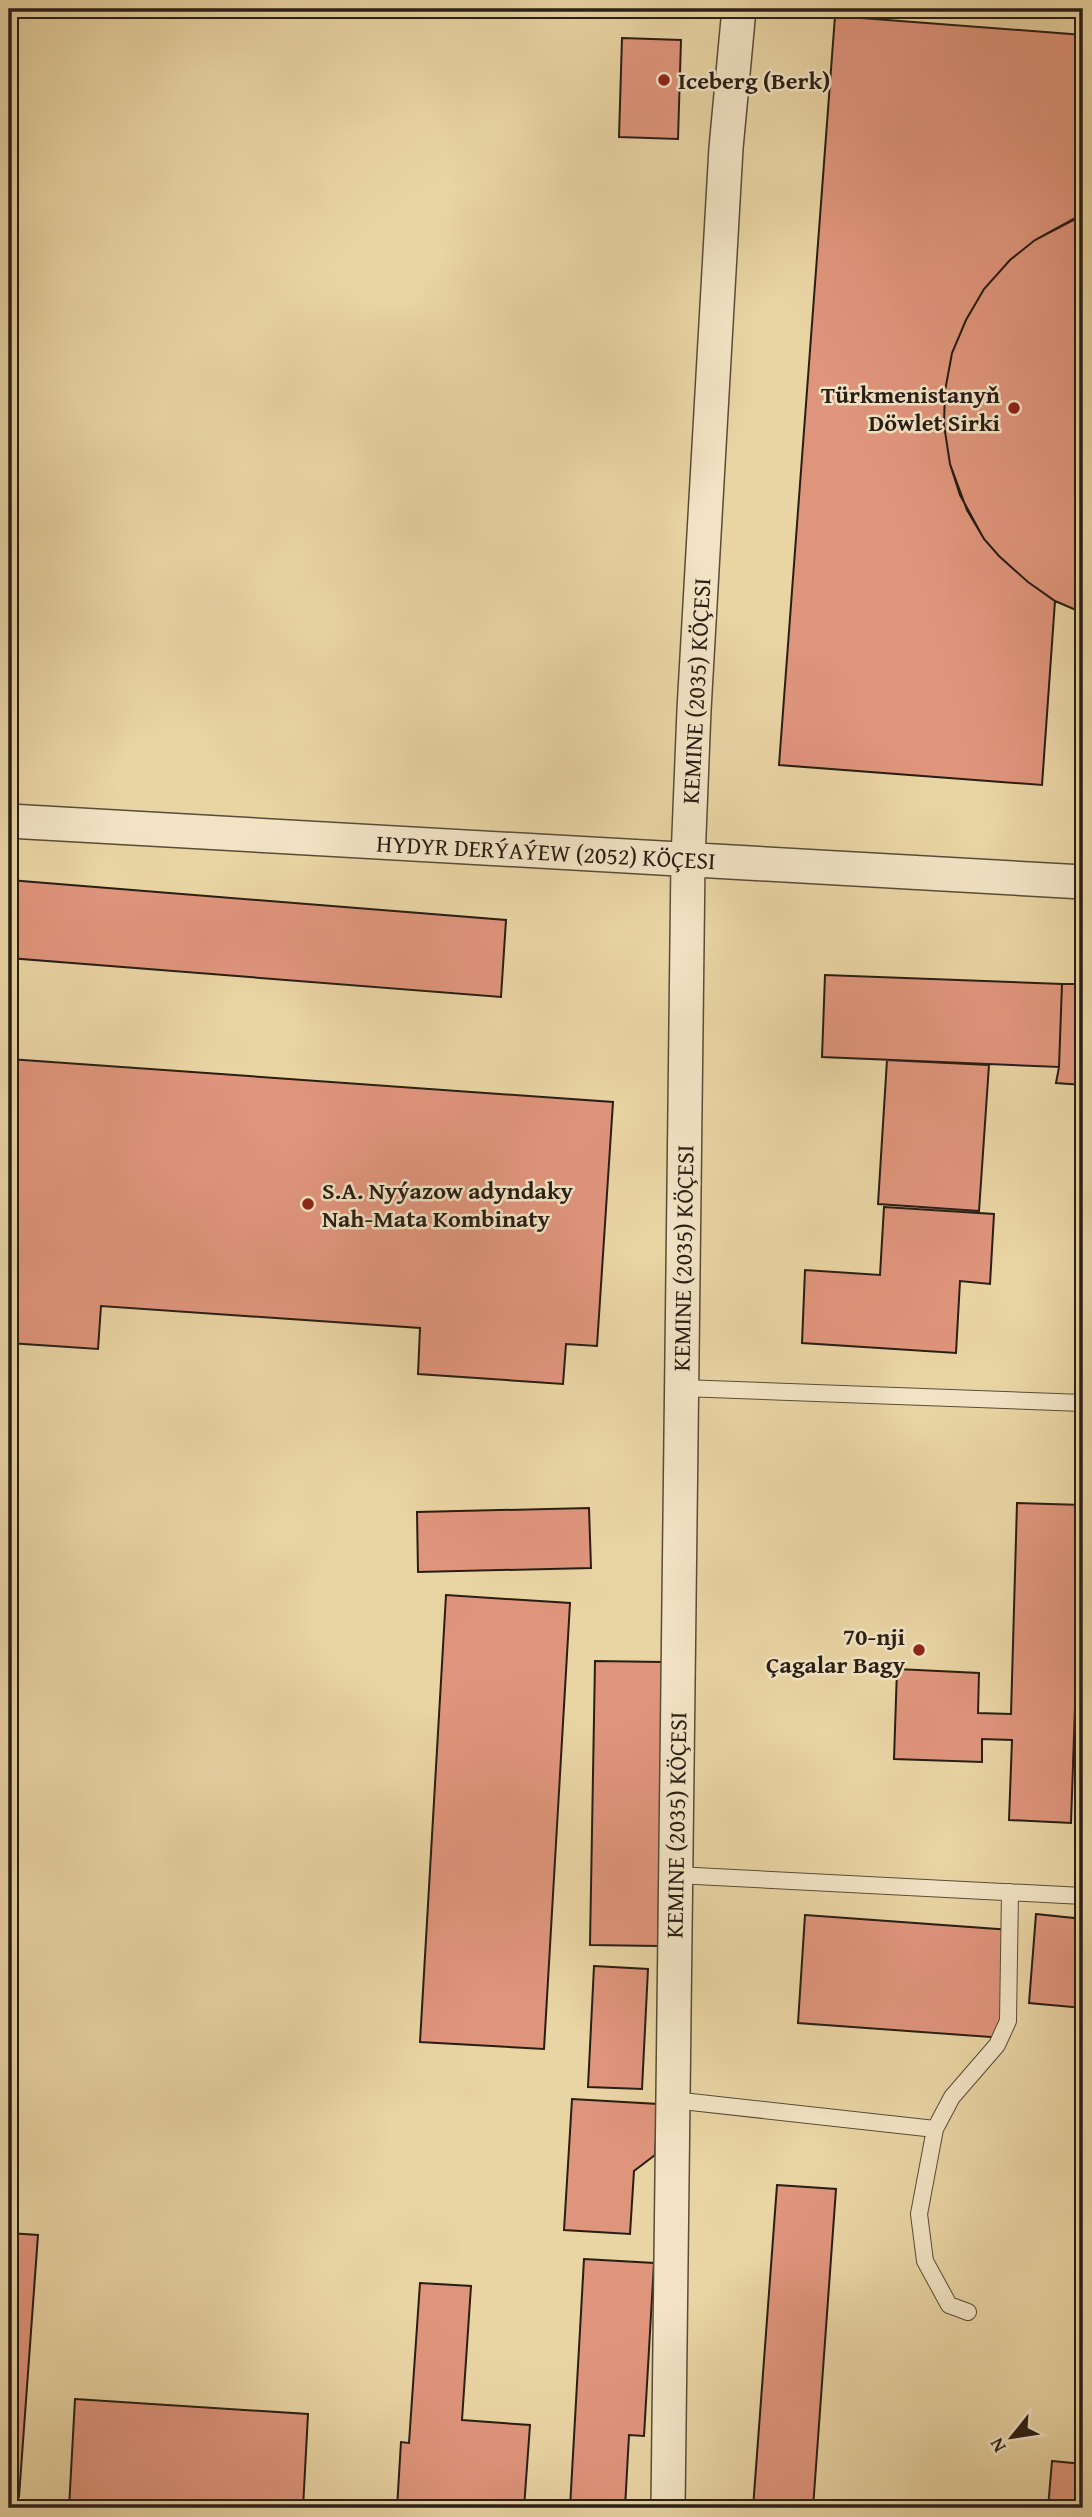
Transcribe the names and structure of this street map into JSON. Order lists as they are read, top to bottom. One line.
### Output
{"streets":{"street":["KEMINE (2035) KÖÇESI","HYDYR DERÝAÝEW (2052) KÖÇESI"]},"crossings":[["KEMINE (2035) KÖÇESI","HYDYR DERÝAÝEW (2052) KÖÇESI"]],"places":["Iceberg (Berk)","Türkmenistanyň Döwlet Sirki","S.A. Nyýazow adyndaky Nah-Mata Kombinaty","70-nji Çagalar Bagy"],"north":"bottom left"}
